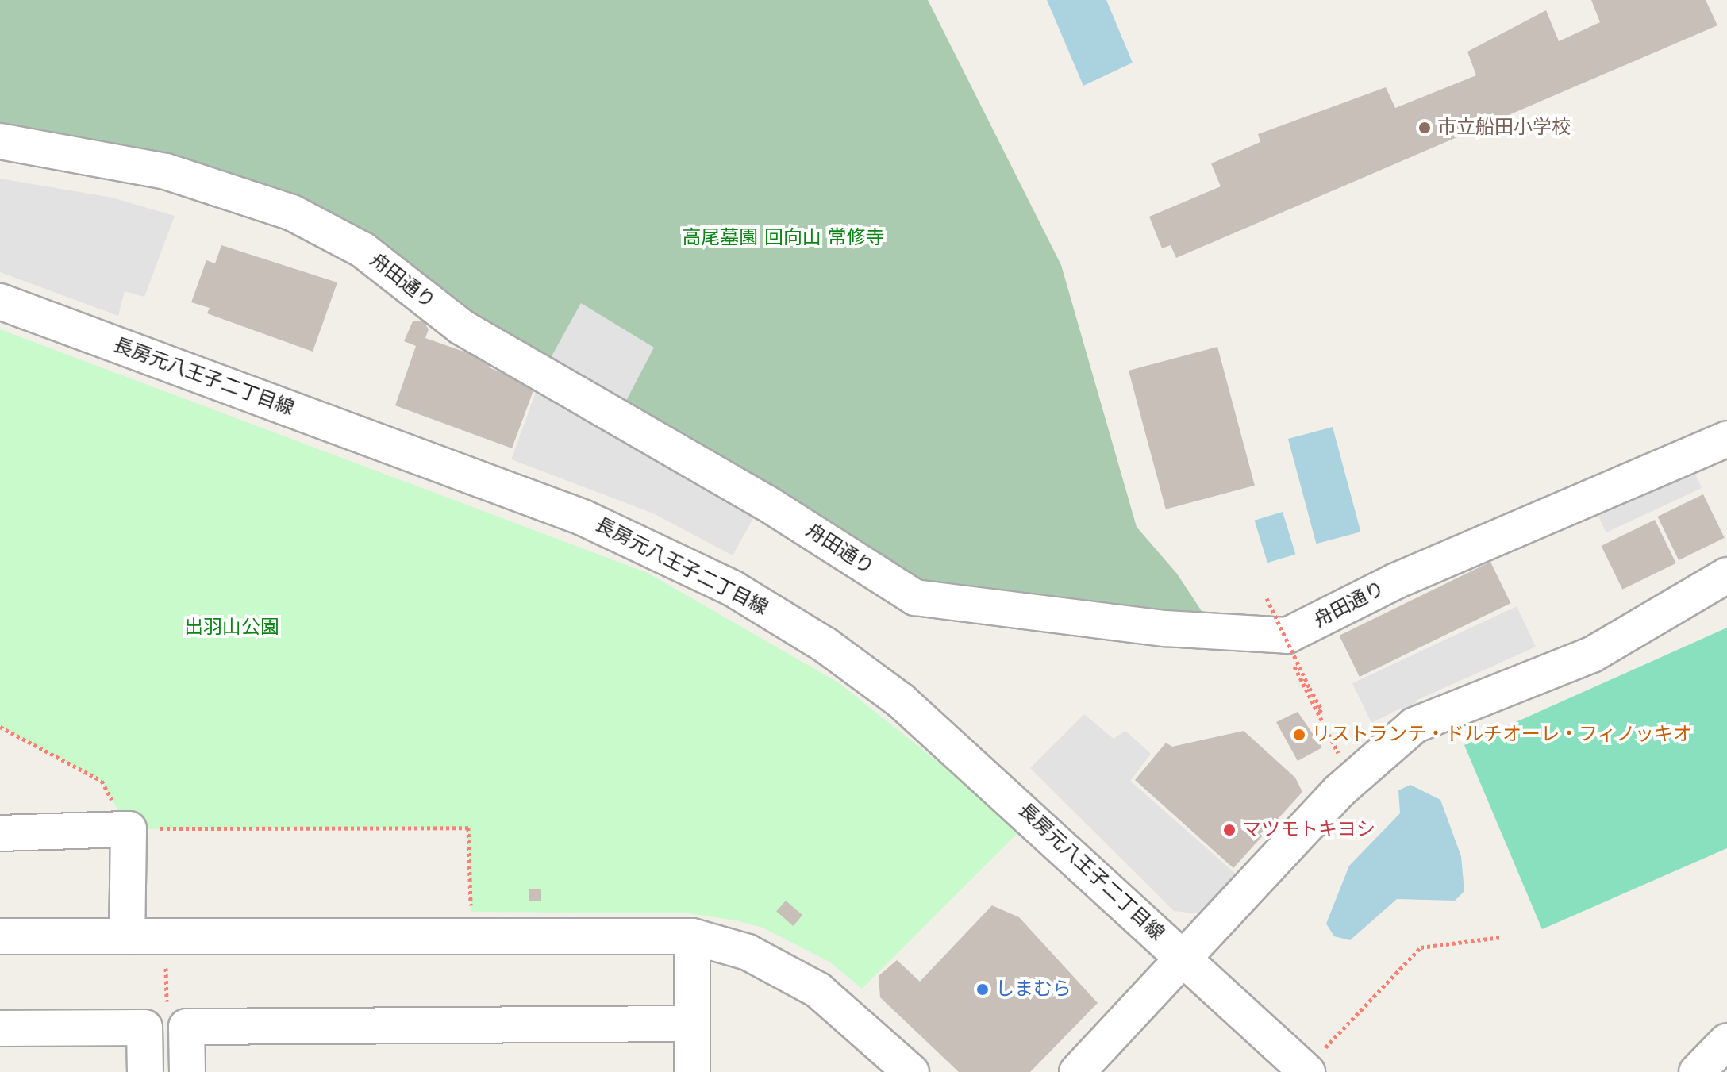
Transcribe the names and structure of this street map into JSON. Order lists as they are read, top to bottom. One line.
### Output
{"streets":{"street":["舟田通り","長房元八王子二丁目線"]},"parks":["高尾墓園 回向山 常修寺","出羽山公園"],"places":["市立船田小学校","リストランテ・ドルチオーレ・フィノッキオ","マツモトキヨシ","しまむら"]}
